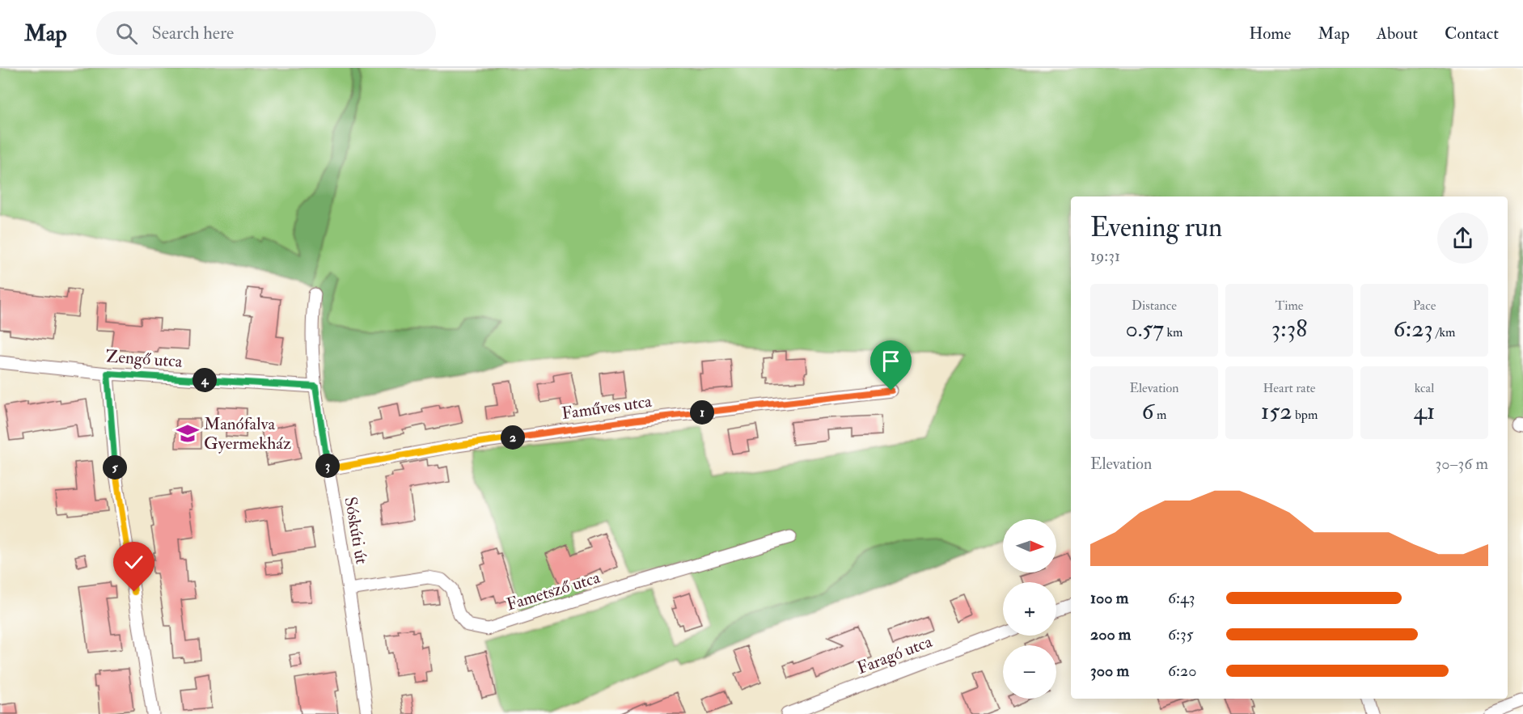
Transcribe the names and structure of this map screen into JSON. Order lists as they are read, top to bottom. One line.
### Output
{"streets":{"street":["Zengő utca","Faműves utca","Sóskúti út","Fametsző utca","Faragó utca"]},"crossings":[["Zengő utca","Sóskúti út"],["Faműves utca","Sóskúti út"],["Sóskúti út","Fametsző utca"]],"places":{"school or university":["Manófalva Gyermekház"]},"north":"right","page":{"header":"Map","search":"Search here","nav":["Home","Map","About","Contact"],"heading":["Evening run","19:31"],"stats":[["Distance","0.57 km"],["Time","3:38"],["Pace","6:23 /km"],["Elevation","6 m"],["Heart rate","152 bpm"],["kcal","41"]],"pins":["4","1","2","3","5"],"chart":["Elevation","30–36 m"],"map_buttons":["+","−"],"list":[{"name":"100 m","note":"6:43"},{"name":"200 m","note":"6:35"},{"name":"300 m","note":"6:20"}]}}
